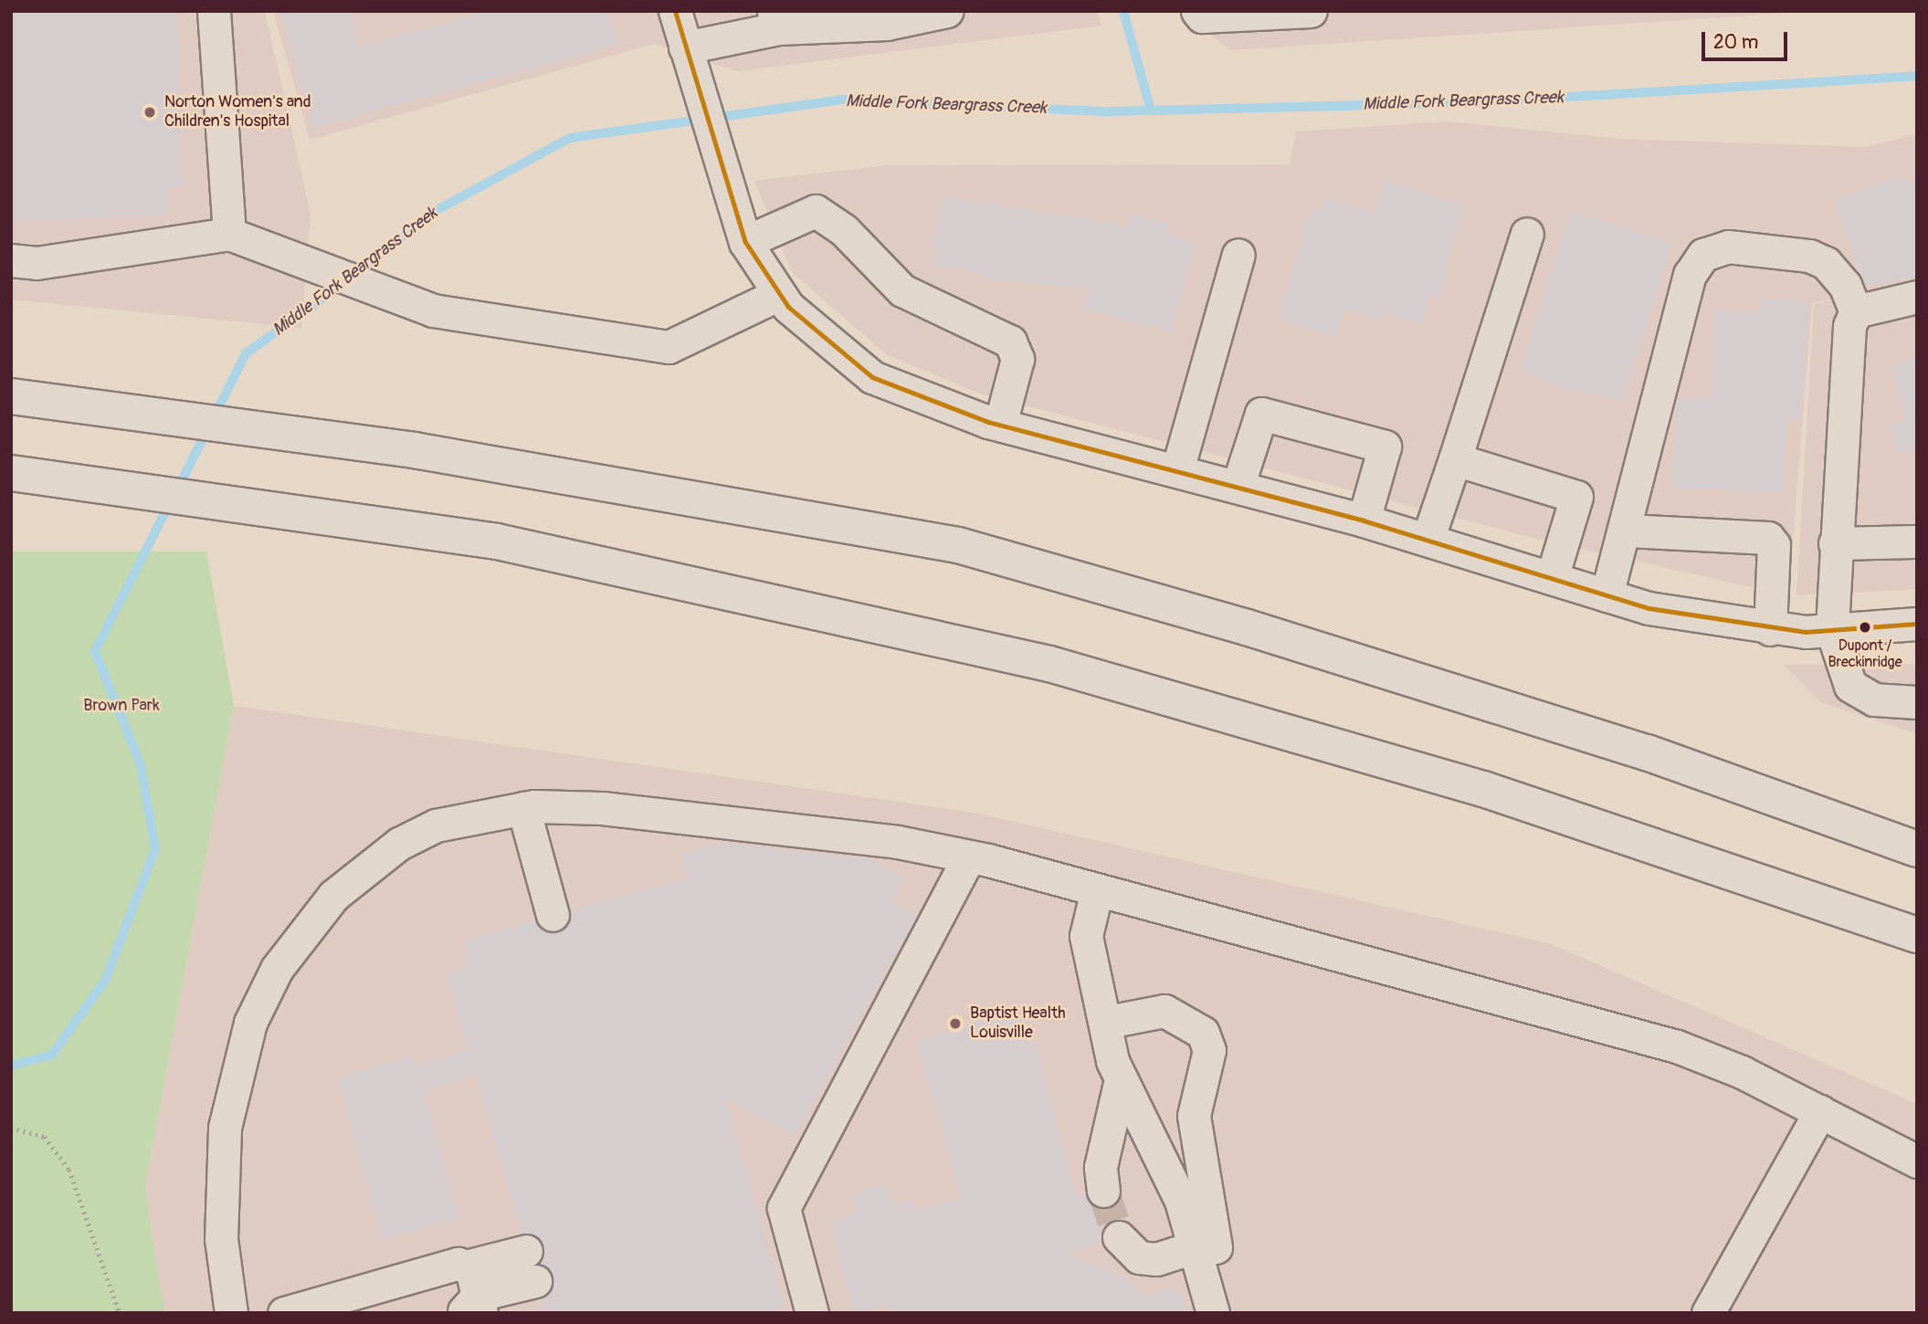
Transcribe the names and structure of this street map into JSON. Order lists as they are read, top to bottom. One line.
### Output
{"water":["Middle Fork Beargrass Creek"],"parks":["Brown Park"],"places":["Norton Women's and Children's Hospital","Dupont / Breckinridge","Baptist Health Louisville"],"scale_bar":"20 m"}
